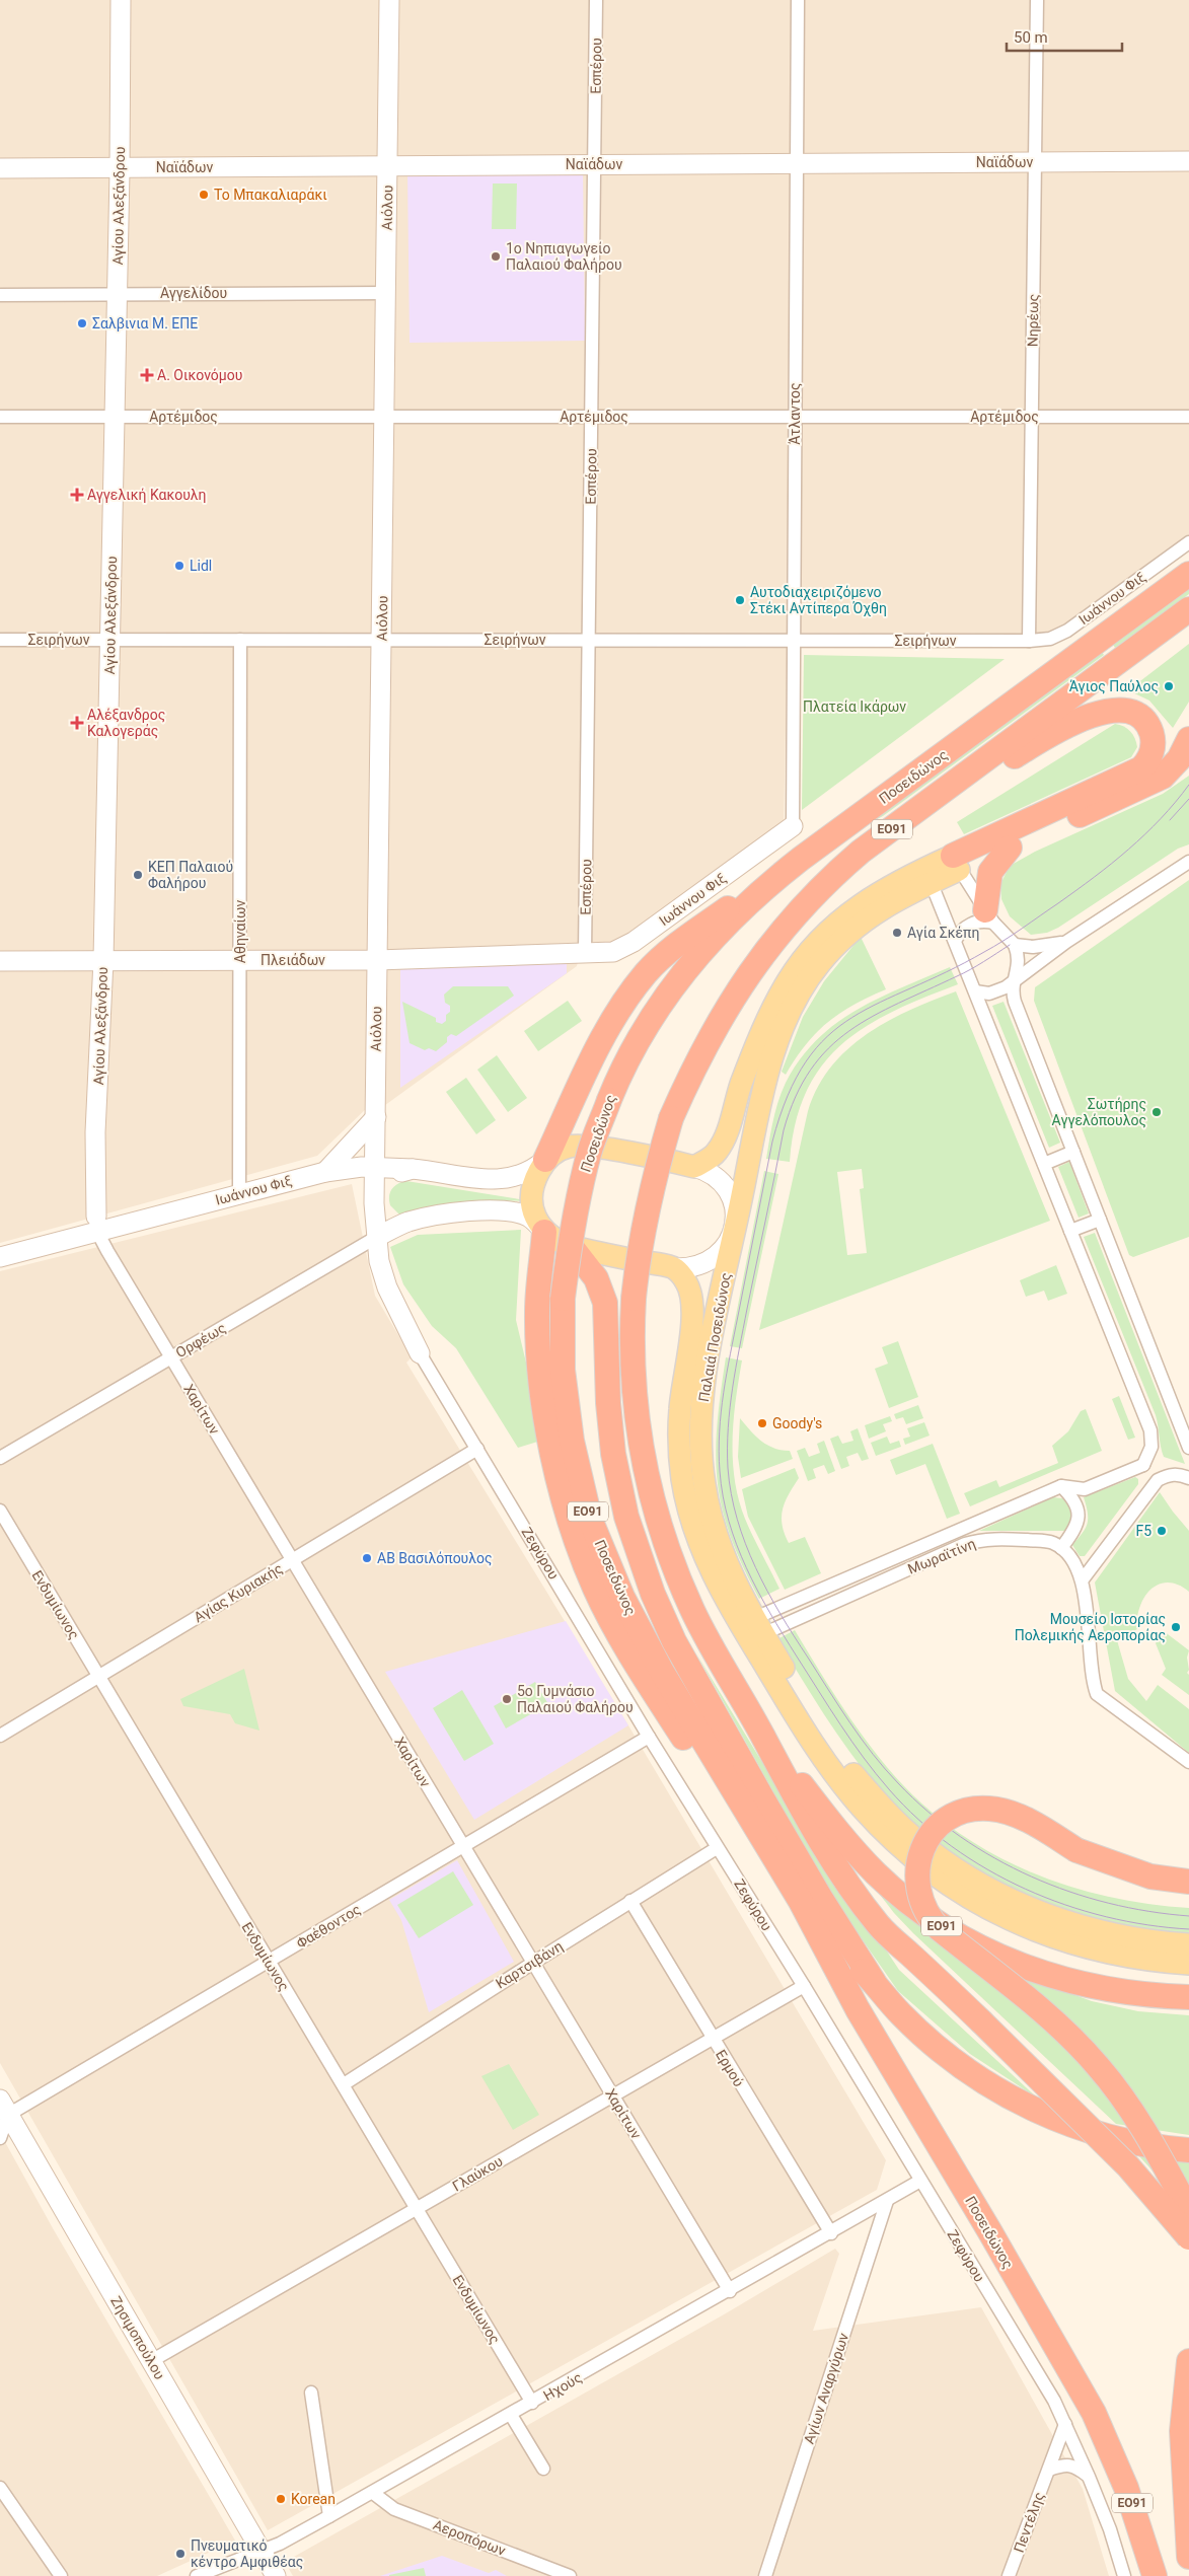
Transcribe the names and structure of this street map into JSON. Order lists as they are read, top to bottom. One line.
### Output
{"streets":{"highway":["Ποσειδώνος","ΕΟ91"],"main road":["Παλαιά Ποσειδώνος"],"street":["Εσπέρου","Ναϊάδων","Αγίου Αλεξάνδρου","Αιόλου","Αγγελίδου","Νηρέως","Άτλαντος","Αρτέμιδος","Ιωάννου Φιξ","Σειρήνων","Αθηναίων","Πλειάδων","Ορφέως","Χαρίτων","Ζεφύρου","Μωραϊτίνη","Αγίας Κυριακής","Ενδυμίωνος","Φαέθοντος","Καρτσιβάνη","Ερμού","Γλαύκου","Ζησιμοπούλου","Ηχούς","Αγίων Αναργύρων","Πεντέλης","Αεροπόρων"]},"crossings":[["Εσπέρου","Ναϊάδων"],["Εσπέρου","Αρτέμιδος"],["Εσπέρου","Ιωάννου Φιξ"],["Εσπέρου","Σειρήνων"],["Εσπέρου","Πλειάδων"],["Ναϊάδων","Αγίου Αλεξάνδρου"],["Ναϊάδων","Αιόλου"],["Ναϊάδων","Νηρέως"],["Ναϊάδων","Άτλαντος"],["Αγίου Αλεξάνδρου","Αγγελίδου"],["Αγίου Αλεξάνδρου","Αρτέμιδος"],["Αγίου Αλεξάνδρου","Ιωάννου Φιξ"],["Αγίου Αλεξάνδρου","Σειρήνων"],["Αγίου Αλεξάνδρου","Πλειάδων"],["Αγίου Αλεξάνδρου","Χαρίτων"],["Αιόλου","Αγγελίδου"],["Αιόλου","Αρτέμιδος"],["Αιόλου","Ιωάννου Φιξ"],["Αιόλου","Σειρήνων"],["Αιόλου","Πλειάδων"],["Αιόλου","Ορφέως"],["Αιόλου","Ζεφύρου"],["Νηρέως","Αρτέμιδος"],["Νηρέως","Ιωάννου Φιξ"],["Νηρέως","Σειρήνων"],["Άτλαντος","Αρτέμιδος"],["Άτλαντος","Ιωάννου Φιξ"],["Άτλαντος","Σειρήνων"],["Ιωάννου Φιξ","Σειρήνων"],["Ιωάννου Φιξ","Αθηναίων"],["Ιωάννου Φιξ","Πλειάδων"],["Ιωάννου Φιξ","Χαρίτων"],["Σειρήνων","Αθηναίων"],["Αθηναίων","Πλειάδων"],["Παλαιά Ποσειδώνος","Μωραϊτίνη"],["Ορφέως","Χαρίτων"],["Ορφέως","Ζεφύρου"],["Χαρίτων","Αγίας Κυριακής"],["Χαρίτων","Φαέθοντος"],["Χαρίτων","Καρτσιβάνη"],["Χαρίτων","Γλαύκου"],["Χαρίτων","Ηχούς"],["Ζεφύρου","Αγίας Κυριακής"],["Ζεφύρου","Φαέθοντος"],["Ζεφύρου","Καρτσιβάνη"],["Ζεφύρου","Γλαύκου"],["Ζεφύρου","Ηχούς"],["Ζεφύρου","Πεντέλης"],["Αγίας Κυριακής","Ενδυμίωνος"],["Ενδυμίωνος","Φαέθοντος"],["Ενδυμίωνος","Καρτσιβάνη"],["Ενδυμίωνος","Γλαύκου"],["Ενδυμίωνος","Ηχούς"],["Φαέθοντος","Ζησιμοπούλου"],["Καρτσιβάνη","Ερμού"],["Ερμού","Γλαύκου"],["Ερμού","Ηχούς"],["Γλαύκου","Ζησιμοπούλου"],["Ζησιμοπούλου","Ηχούς"],["Ηχούς","Αγίων Αναργύρων"],["Ηχούς","Αεροπόρων"]],"parks":["Πλατεία Ικάρων"],"places":{"other":["Το Μπακαλιαράκι","1ο Νηπιαγωγείο Παλαιού Φαλήρου","Σαλβινια Μ. ΕΠΕ","Lidl","Αυτοδιαχειριζόμενο Στέκι Αντίπερα Όχθη","Άγιος Παύλος","ΚΕΠ Παλαιού Φαλήρου","Αγία Σκέπη","Σωτήρης Αγγελόπουλος","Goody's","F5","ΑΒ Βασιλόπουλος","Μουσείο Ιστορίας Πολεμικής Αεροπορίας","5ο Γυμνάσιο Παλαιού Φαλήρου","Korean","Πνευματικό κέντρο Αμφιθέας"],"health":["Α. Οικονόμου","Αγγελική Κακουλη","Αλέξανδρος Καλογεράς"]},"scale_bar":"50 m"}
